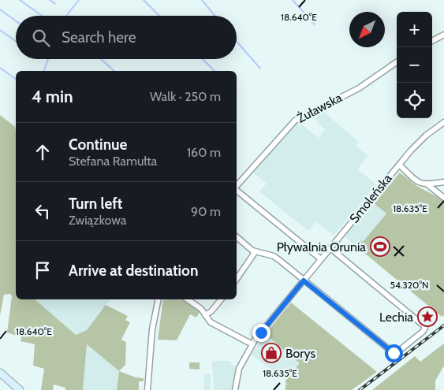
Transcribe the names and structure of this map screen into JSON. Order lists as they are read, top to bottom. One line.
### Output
{"streets":{"street":["Żuławska","Smoleńska"]},"places":{"sports":["Pływalnia Orunia"],"place":["Lechia"],"shop":["Borys"]},"north":"bottom left","page":{"map_buttons":["+","−"],"search":"Search here","heading":["4 min","Walk · 250 m"],"list":[["Continue","Stefana Ramułta","160 m"],["Turn left","Związkowa","90 m"],"Arrive at destination"]},"coordinates":["18.640°E","18.635°E","54.320°N"]}
